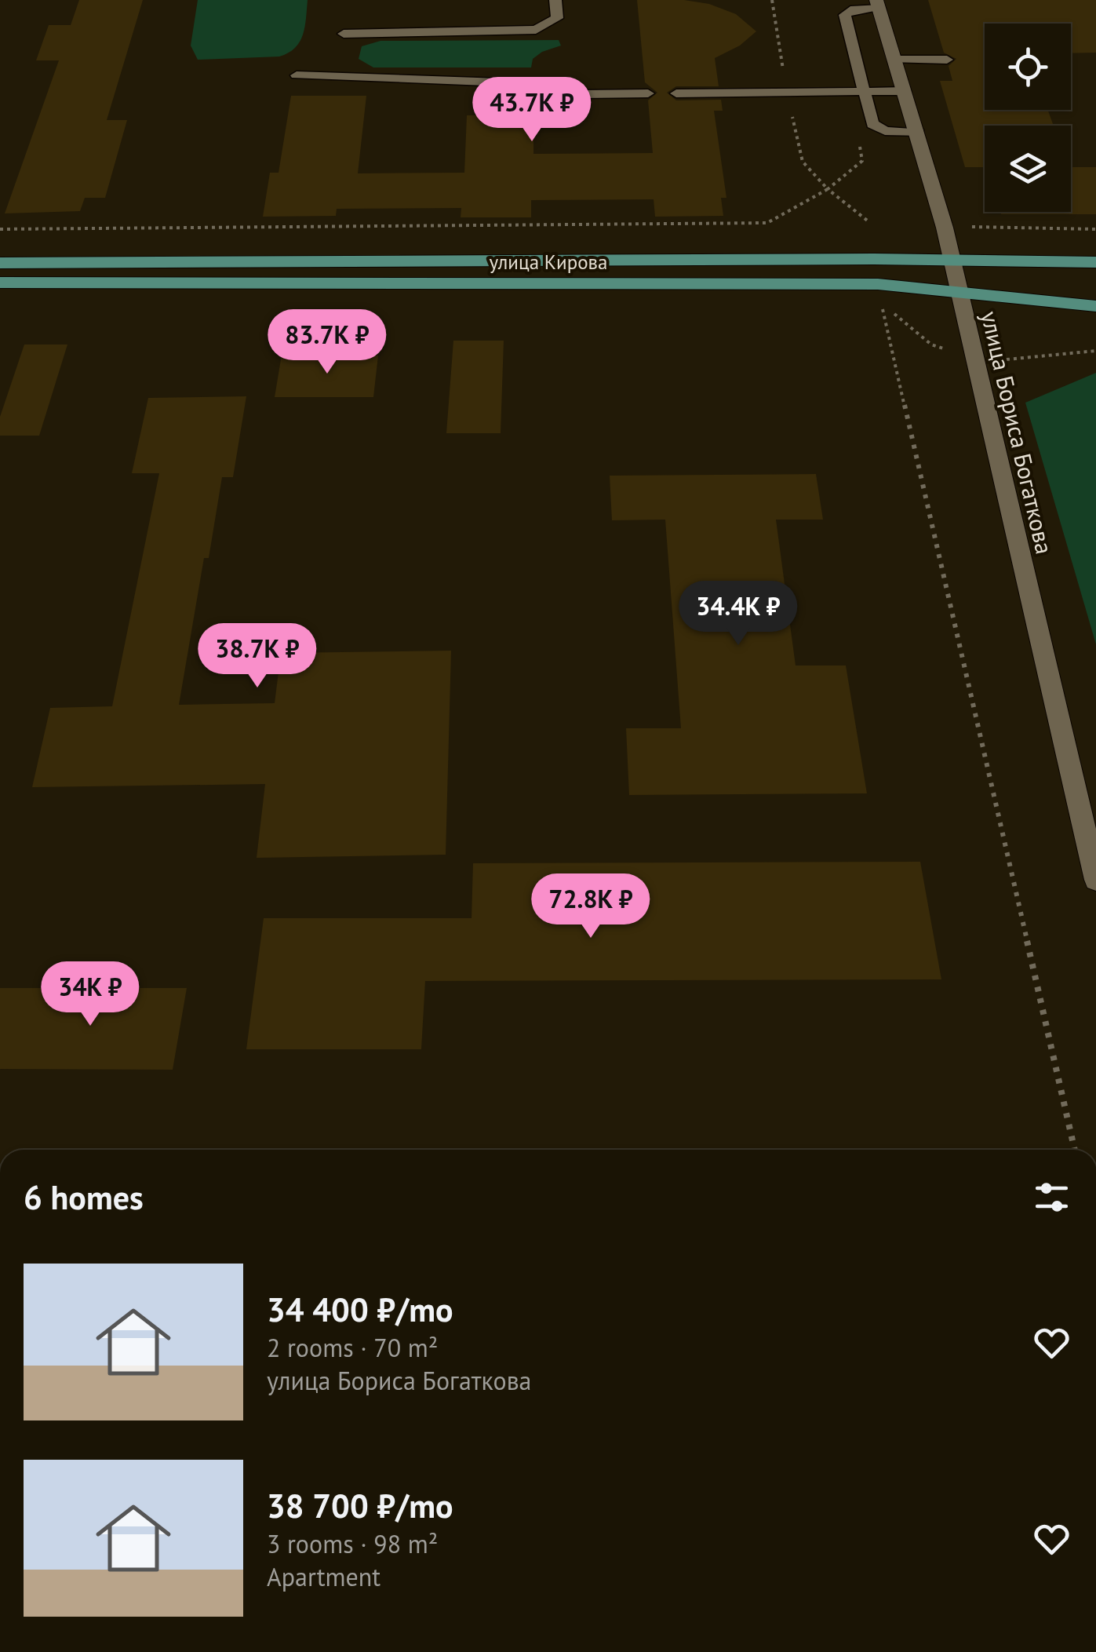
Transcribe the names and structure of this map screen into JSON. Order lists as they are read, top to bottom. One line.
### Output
{"streets":{"main road":["улица Кирова","улица Бориса Богаткова"]},"crossings":[["улица Кирова","улица Бориса Богаткова"]],"page":{"price":["43.7K ₽","83.7K ₽","34.4K ₽","38.7K ₽","72.8K ₽","34K ₽"],"heading":"6 homes","list":[{"name":"34 400 ₽/mo","note":"2 rooms · 70 m² · улица Бориса Богаткова"},{"name":"38 700 ₽/mo","note":"3 rooms · 98 m² · Apartment"}]}}
